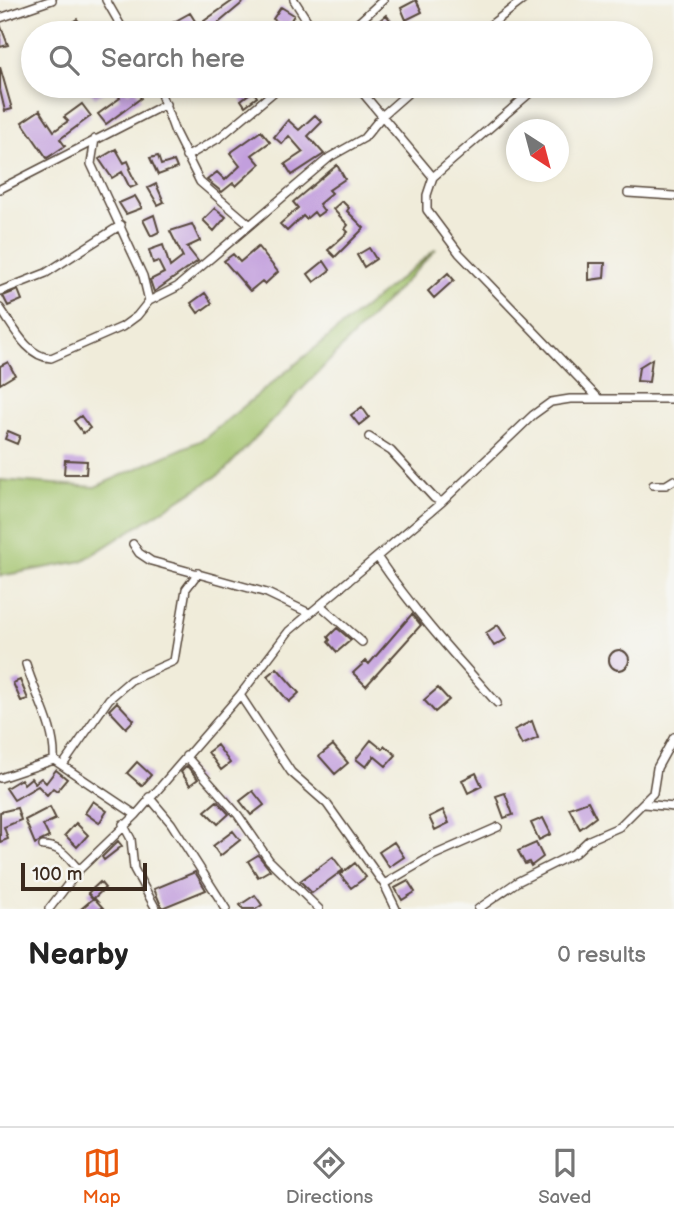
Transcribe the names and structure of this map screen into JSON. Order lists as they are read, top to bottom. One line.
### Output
{"scale_bar":"100 m","north":"bottom right","page":{"search":"Search here","scale":"100 m","heading":["Nearby","0 results"],"nav":["Map","Directions","Saved"]}}
